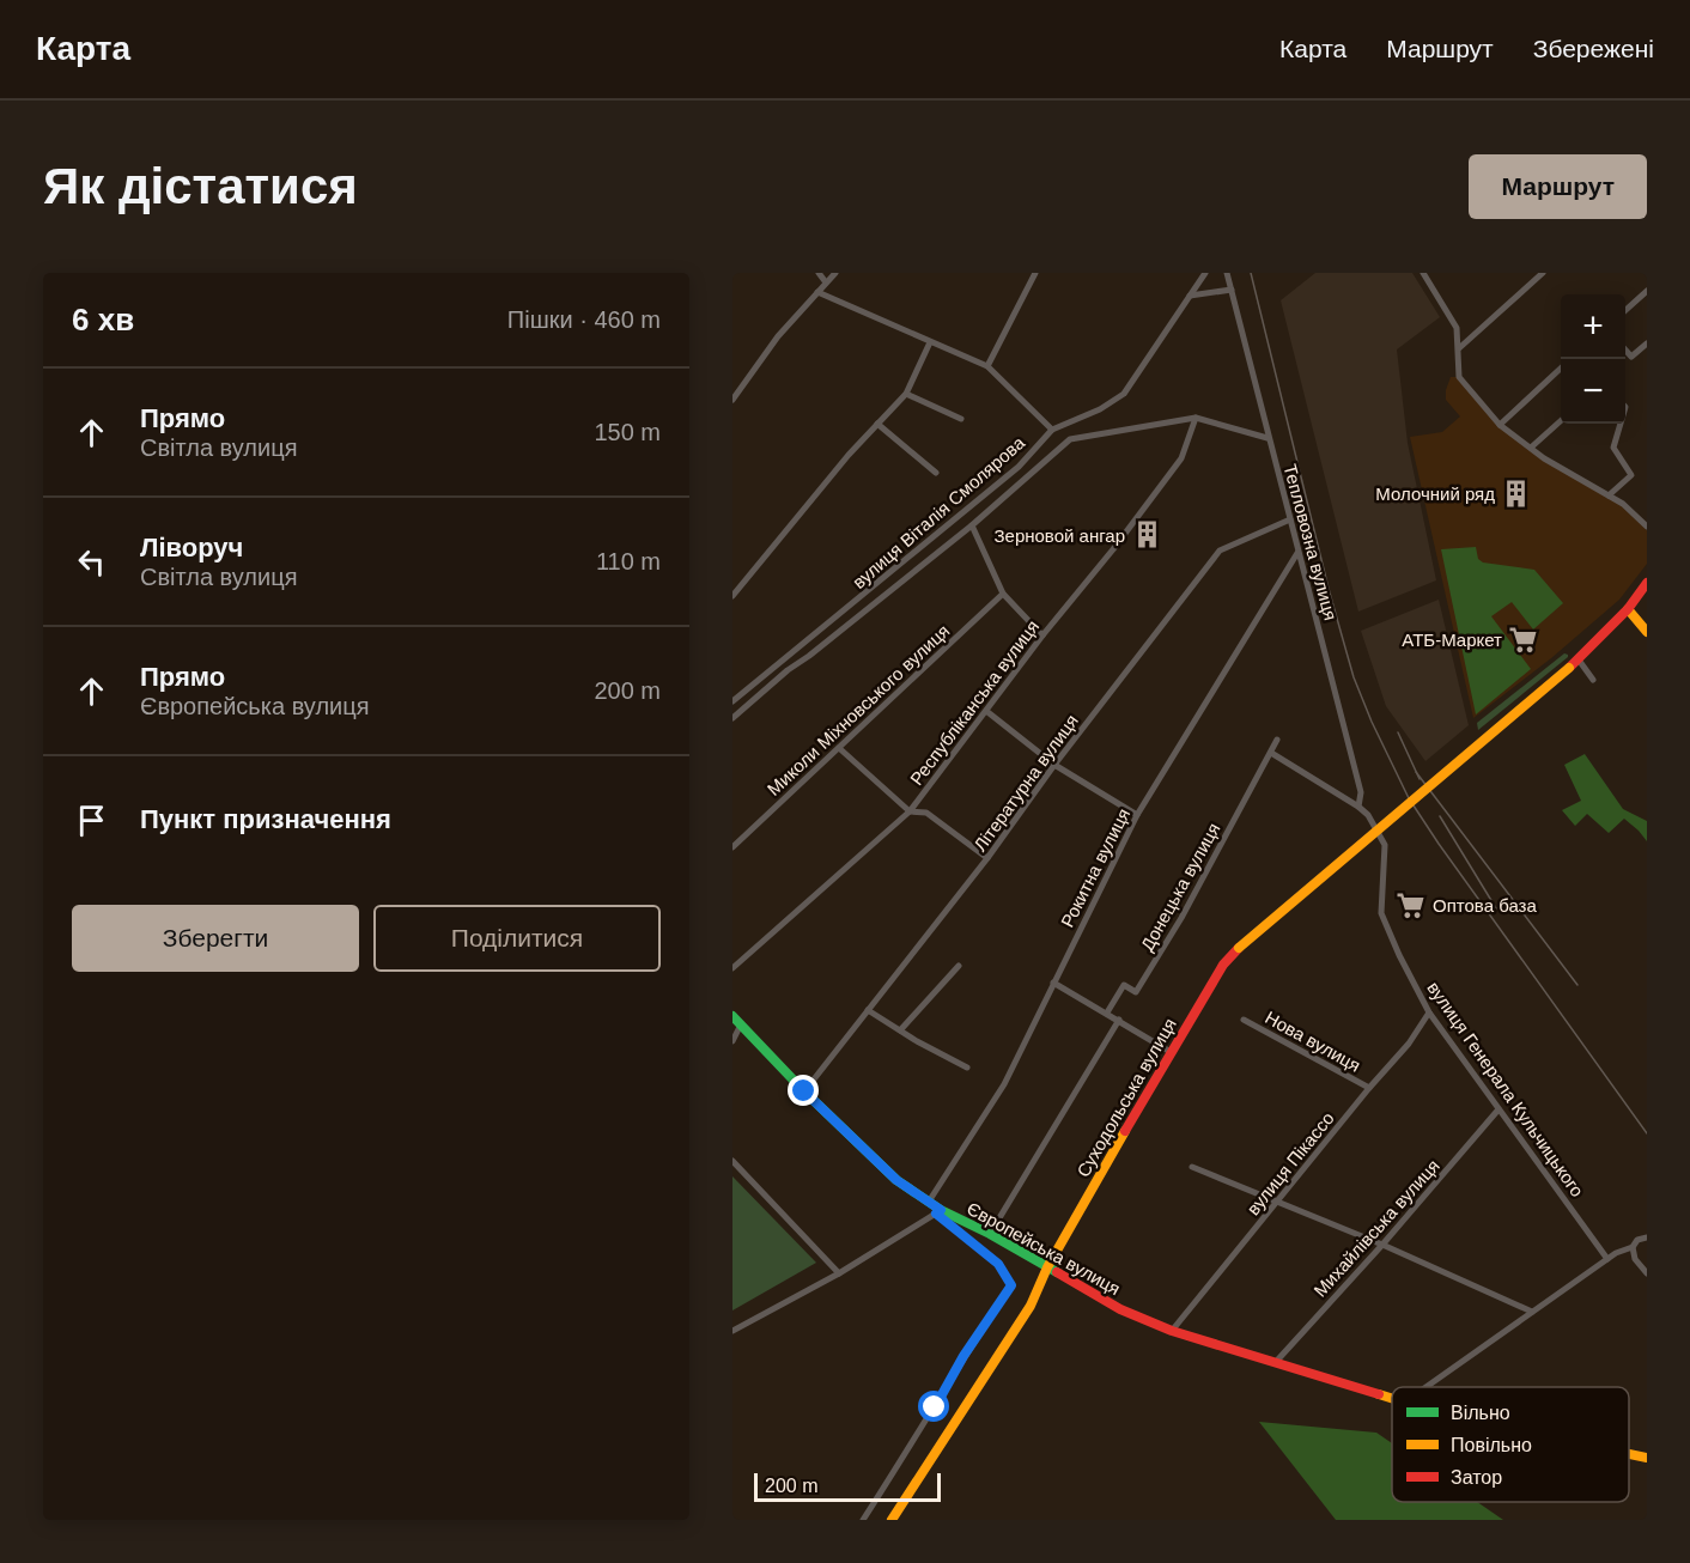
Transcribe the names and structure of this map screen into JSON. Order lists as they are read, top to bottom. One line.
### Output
{"streets":{"main road":["Суходольська вулиця","Європейська вулиця"],"street":["вулиця Віталія Смолярова","Тепловозна вулиця","Республіканська вулиця","Миколи Міхновського вулиця","Літературна вулиця","Рокитна вулиця","Донецька вулиця","Нова вулиця","вулиця Генерала Кульчицького","вулиця Пікассо","Михайлівська вулиця"]},"crossings":[["вулиця Віталія Смолярова","Тепловозна вулиця"],["вулиця Віталія Смолярова","Республіканська вулиця"],["Тепловозна вулиця","Літературна вулиця"],["Тепловозна вулиця","Рокитна вулиця"],["Тепловозна вулиця","вулиця Генерала Кульчицького"],["Літературна вулиця","Європейська вулиця"],["Рокитна вулиця","Європейська вулиця"],["Нова вулиця","вулиця Пікассо"],["вулиця Генерала Кульчицького","вулиця Пікассо"],["вулиця Генерала Кульчицького","Михайлівська вулиця"],["Суходольська вулиця","Європейська вулиця"],["вулиця Пікассо","Європейська вулиця"],["Михайлівська вулиця","Європейська вулиця"]],"places":{"building":["Молочний ряд","Зерновой ангар"],"supermarket":["АТБ-Маркет","Оптова база"]},"legend":["Вільно","Повільно","Затор"],"scale_bar":"200 m","page":{"header":"Карта","nav":["Карта","Маршрут","Збережені"],"buttons":["Маршрут",["Зберегти","Поділитися"]],"title":"Як дістатися","heading":["6 хв","Пішки · 460 m"],"map_buttons":["+","−"],"list":[["Прямо","Світла вулиця","150 m"],["Ліворуч","Світла вулиця","110 m"],["Прямо","Європейська вулиця","200 m"],"Пункт призначення"],"scale":"200 m"}}
